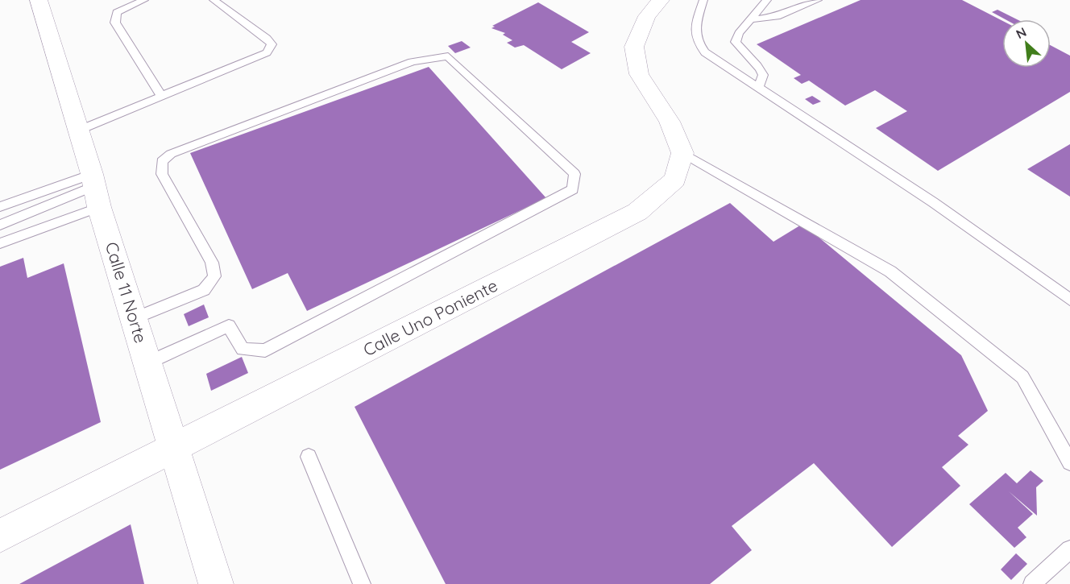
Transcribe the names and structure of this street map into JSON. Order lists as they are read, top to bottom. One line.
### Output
{"streets":{"main road":["Calle 11 Norte","Calle Uno Poniente"]},"crossings":[["Calle 11 Norte","Calle Uno Poniente"]],"north":"top left"}
